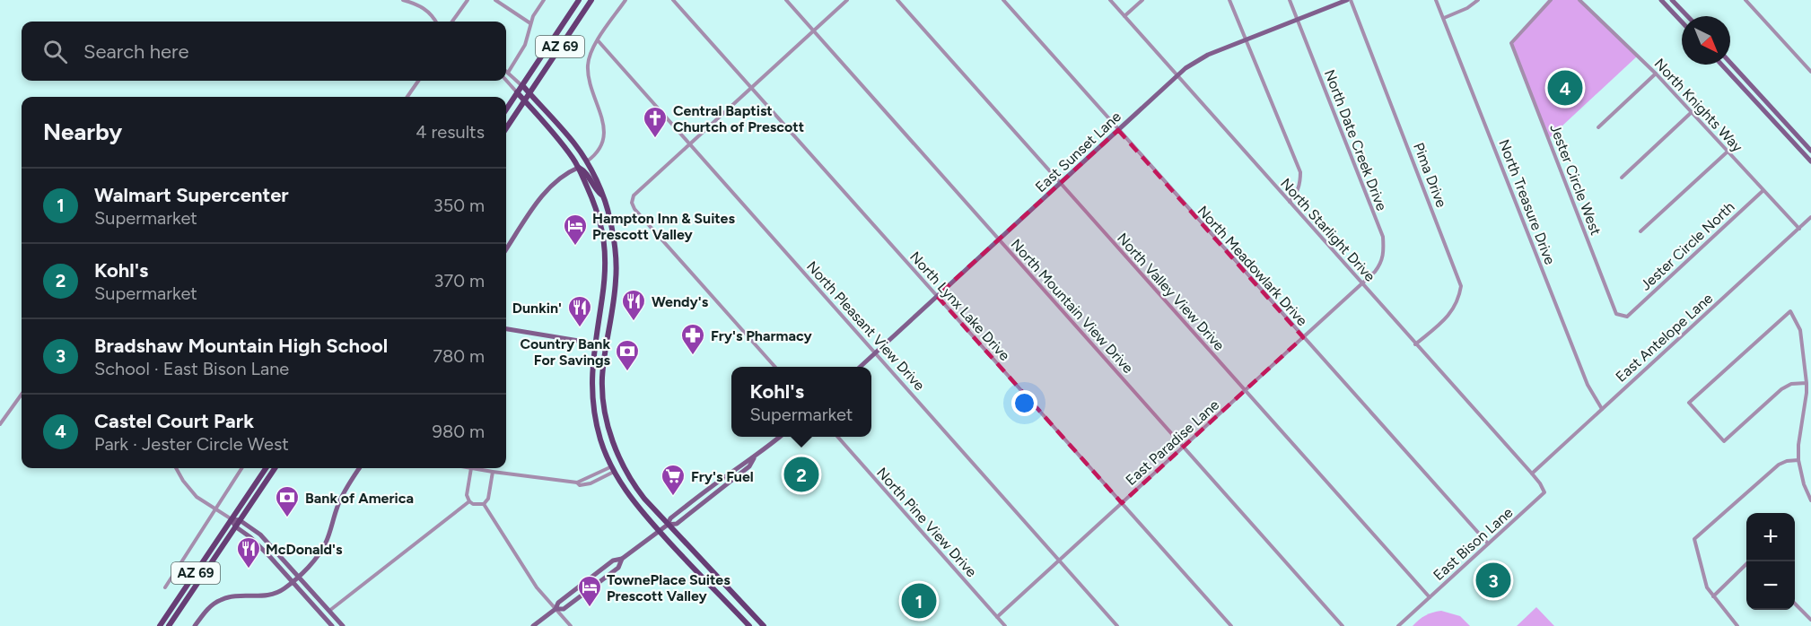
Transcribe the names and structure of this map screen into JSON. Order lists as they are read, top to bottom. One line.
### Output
{"streets":{"main road":["AZ 69"],"street":["North Knights Way","North Date Creek Drive","East Sunset Lane","Pima Drive","Jester Circle West","North Treasure Drive","North Starlight Drive","Jester Circle North","North Meadowlark Drive","North Valley View Drive","North Lynx Lake Drive","North Mountain View Drive","North Pleasant View Drive","East Antelope Lane","East Paradise Lane","North Pine View Drive","East Bison Lane"]},"crossings":[["North Knights Way","Jester Circle North"],["North Knights Way","East Antelope Lane"],["North Date Creek Drive","East Sunset Lane"],["North Date Creek Drive","North Starlight Drive"],["North Date Creek Drive","East Paradise Lane"],["East Sunset Lane","Pima Drive"],["East Sunset Lane","North Starlight Drive"],["East Sunset Lane","North Meadowlark Drive"],["East Sunset Lane","North Valley View Drive"],["East Sunset Lane","North Lynx Lake Drive"],["East Sunset Lane","North Mountain View Drive"],["East Sunset Lane","North Pleasant View Drive"],["Pima Drive","North Starlight Drive"],["Jester Circle West","Jester Circle North"],["North Treasure Drive","East Antelope Lane"],["North Starlight Drive","East Antelope Lane"],["North Starlight Drive","East Paradise Lane"],["North Starlight Drive","East Bison Lane"],["North Meadowlark Drive","East Paradise Lane"],["North Meadowlark Drive","East Bison Lane"],["North Valley View Drive","East Paradise Lane"],["North Valley View Drive","East Bison Lane"],["North Lynx Lake Drive","East Paradise Lane"],["North Mountain View Drive","East Paradise Lane"],["North Pleasant View Drive","East Paradise Lane"],["East Antelope Lane","East Bison Lane"],["East Paradise Lane","North Pine View Drive"]],"places":{"church":["Central Baptist Churtch of Prescott"],"hotel":["Hampton Inn & Suites Prescott Valley","TownePlace Suites Prescott Valley"],"restaurant":["Wendy's","Dunkin'","McDonald's"],"pharmacy":["Fry's Pharmacy"],"bank":["Country Bank For Savings","Bank of America"],"supermarket":["Fry's Fuel"]},"north":"bottom right","page":{"search":"Search here","pins":["4","2","3","1"],"heading":["Nearby","4 results"],"list":[{"mark":"1","name":"Walmart Supercenter","note":"Supermarket","value":"350 m"},{"mark":"2","name":"Kohl's","note":"Supermarket","value":"370 m"},{"mark":"3","name":"Bradshaw Mountain High School","note":"School · East Bison Lane","value":"780 m"},{"mark":"4","name":"Castel Court Park","note":"Park · Jester Circle West","value":"980 m"}],"popup":["Kohl's","Supermarket"],"map_buttons":["+","−"]}}
